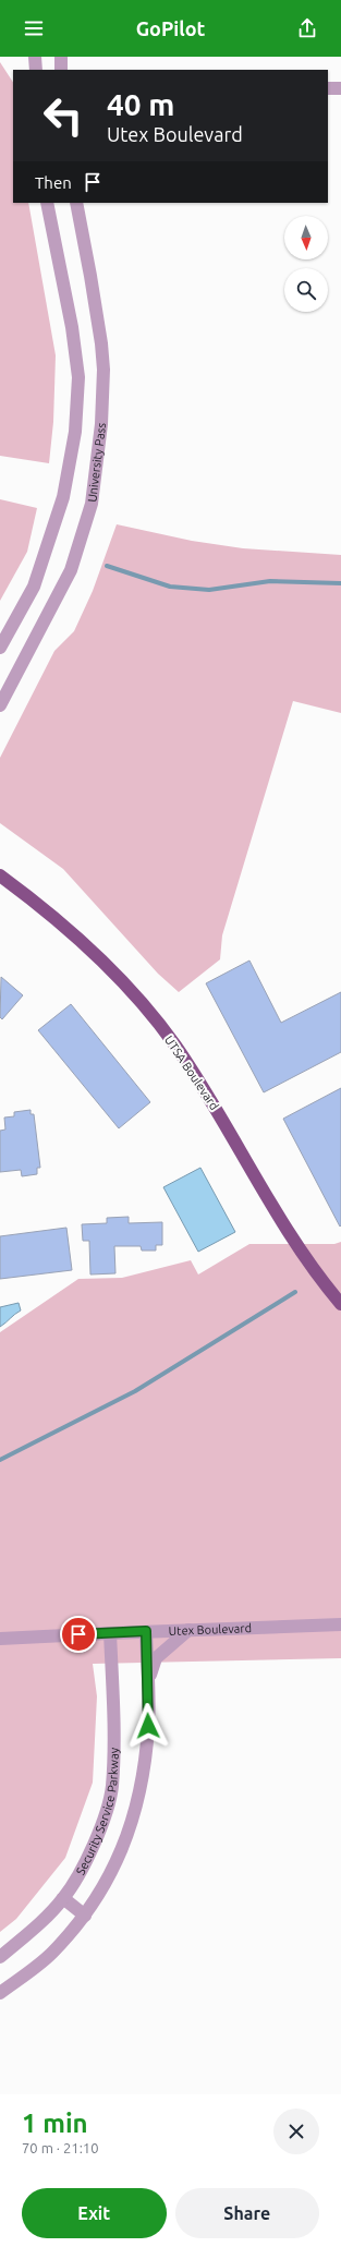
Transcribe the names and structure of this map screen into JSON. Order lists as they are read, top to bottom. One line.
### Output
{"streets":{"main road":["UTSA Boulevard"],"street":["University Pass","Utex Boulevard","Security Service Parkway"]},"crossings":[["Utex Boulevard","Security Service Parkway"]],"north":"bottom","page":{"header":"GoPilot","turn":["40 m","Utex Boulevard"],"then":"Then","heading":["1 min","70 m · 21:10"],"buttons":["Exit","Share"]}}
